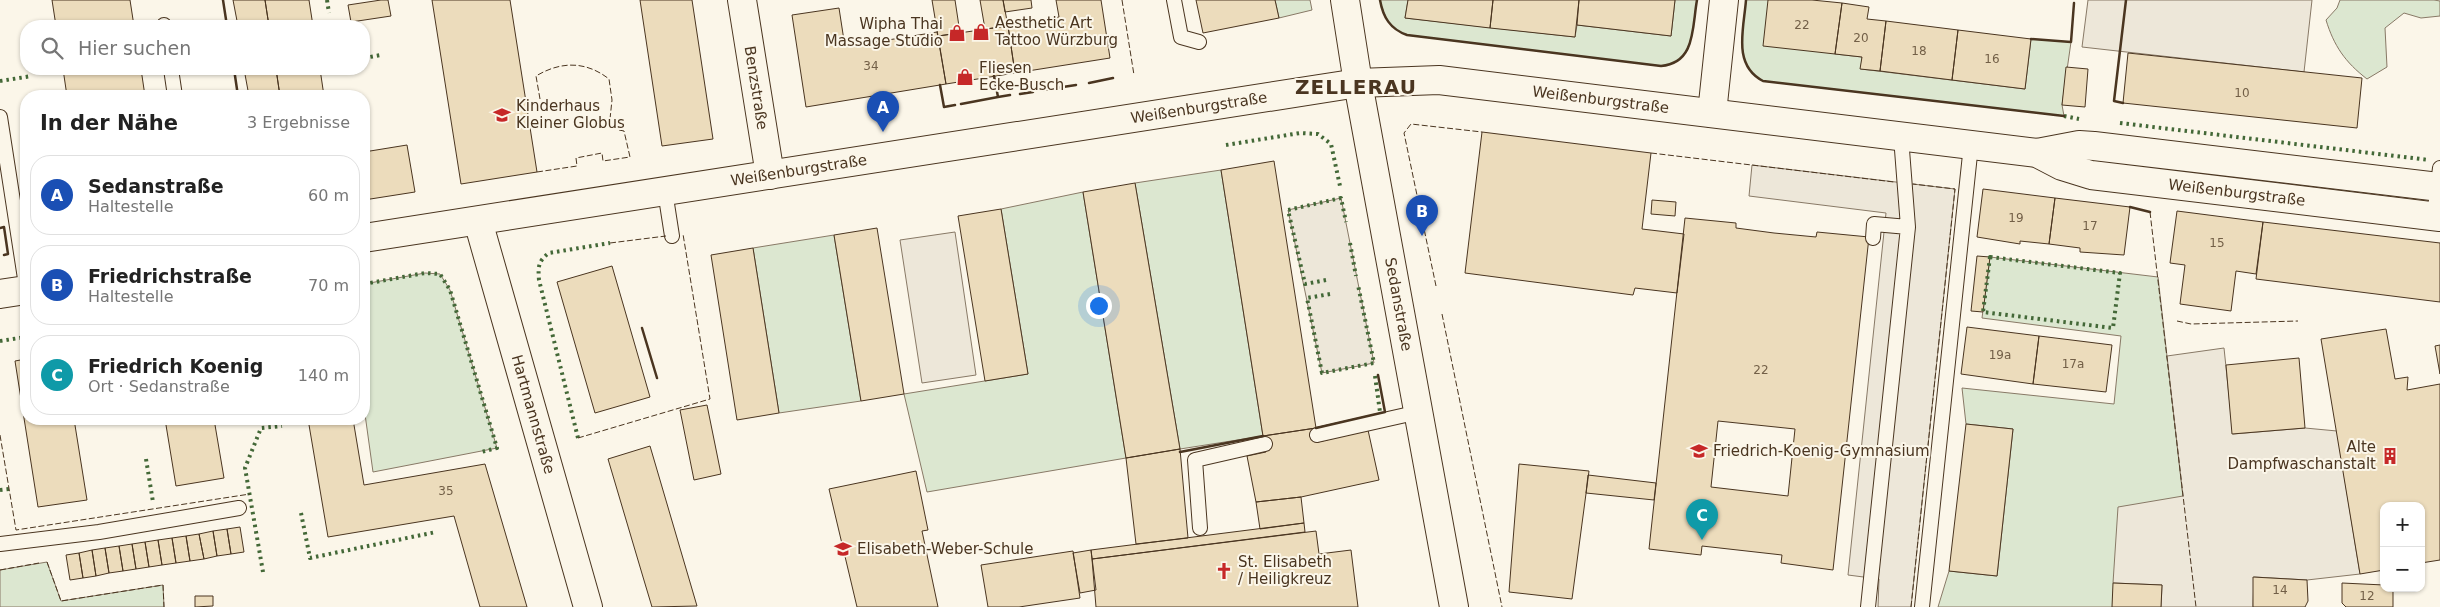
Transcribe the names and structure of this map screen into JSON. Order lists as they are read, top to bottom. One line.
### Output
{"streets":{"street":["Benzstraße","Weißenburgstraße","Sedanstraße","Hartmannstraße"]},"crossings":[["Benzstraße","Weißenburgstraße"],["Weißenburgstraße","Sedanstraße"],["Weißenburgstraße","Hartmannstraße"]],"districts":["ZELLERAU"],"places":{"shop":["Aesthetic Art Tattoo Würzburg","Wipha Thai Massage Studio","Fliesen Ecke-Busch"],"school or university":["Kinderhaus Kleiner Globus","Friedrich-Koenig-Gymnasium","Elisabeth-Weber-Schule"],"building":["Alte Dampfwaschanstalt"],"church":["St. Elisabeth / Heiligkreuz"]},"house_numbers":["22","20","18","16","34","10","19","17","15","19a","17a","22","35","14","12"],"page":{"search":"Hier suchen","heading":["In der Nähe","3 Ergebnisse"],"pins":["A","B","C"],"list":[{"mark":"A","name":"Sedanstraße","note":"Haltestelle","value":"60 m"},{"mark":"B","name":"Friedrichstraße","note":"Haltestelle","value":"70 m"},{"mark":"C","name":"Friedrich Koenig","note":"Ort · Sedanstraße","value":"140 m"}],"map_buttons":["+","−"]}}
